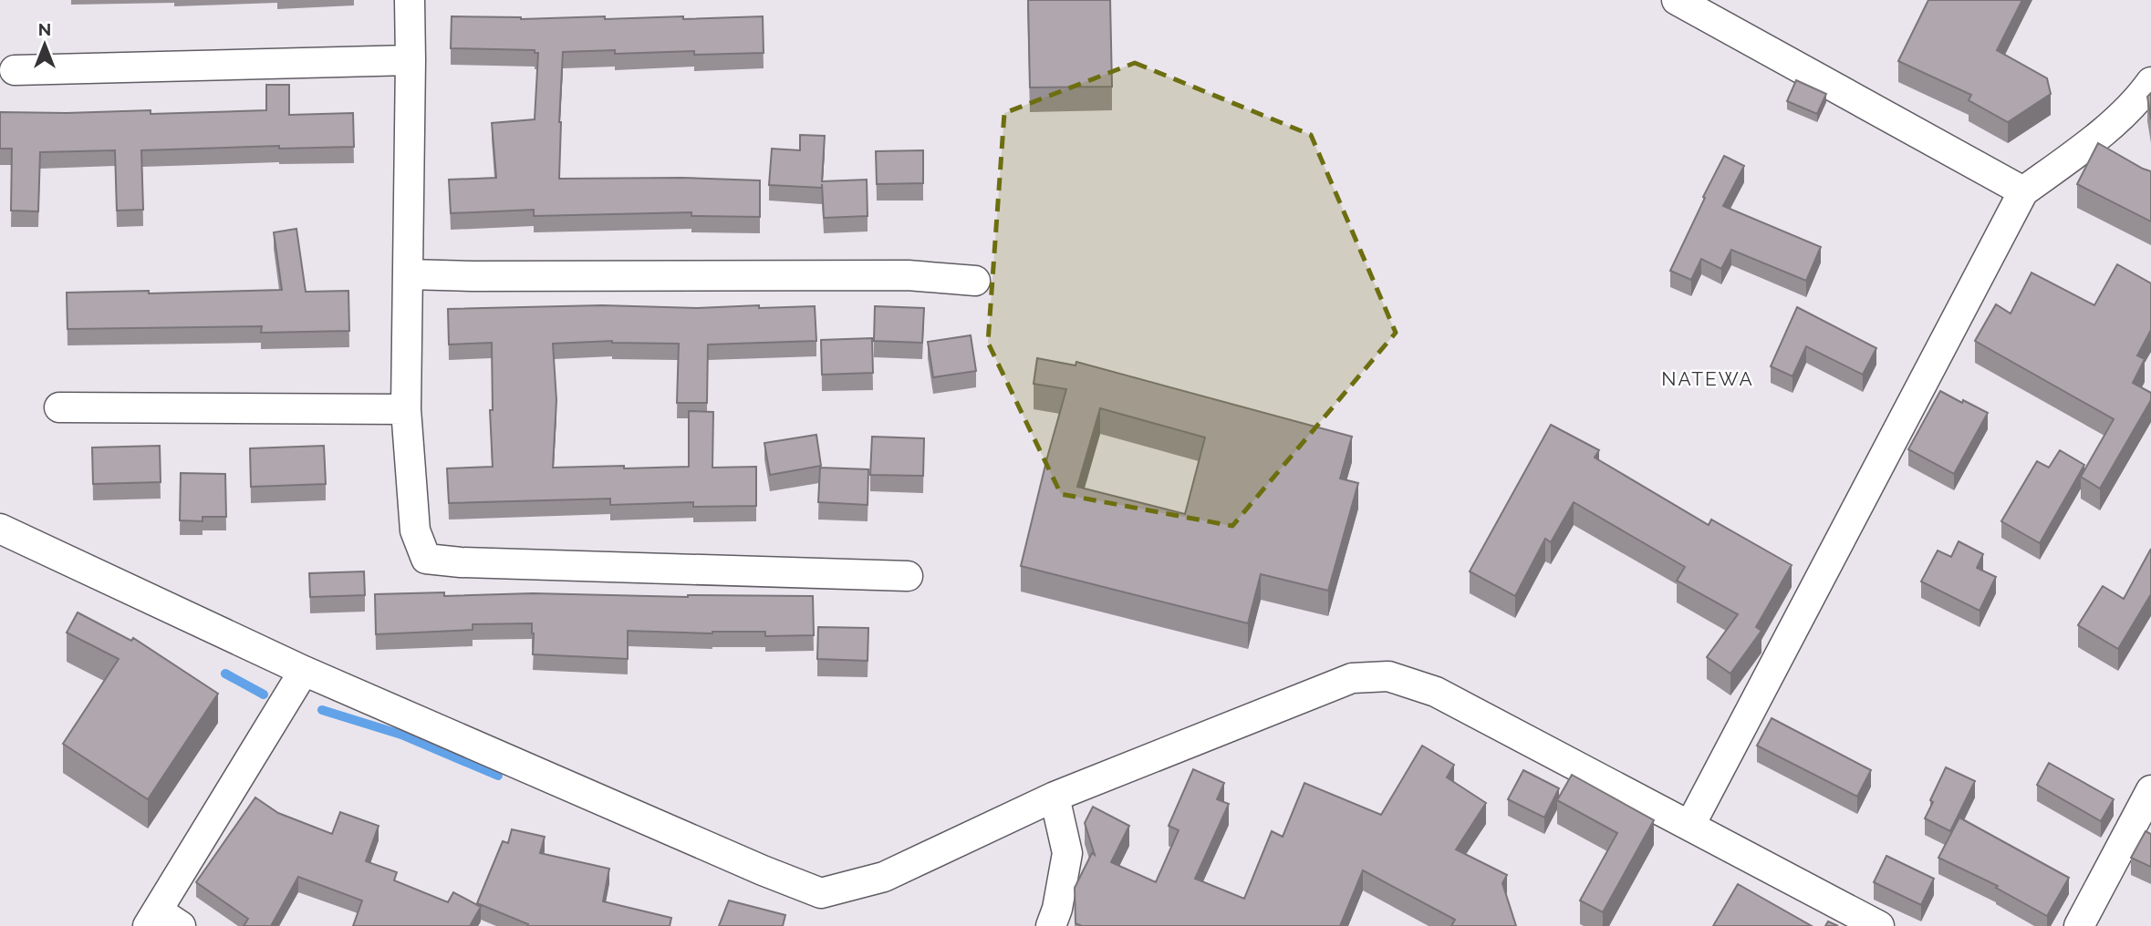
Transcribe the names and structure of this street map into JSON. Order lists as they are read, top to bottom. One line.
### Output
{"districts":["NATEWA"],"north":"top"}
